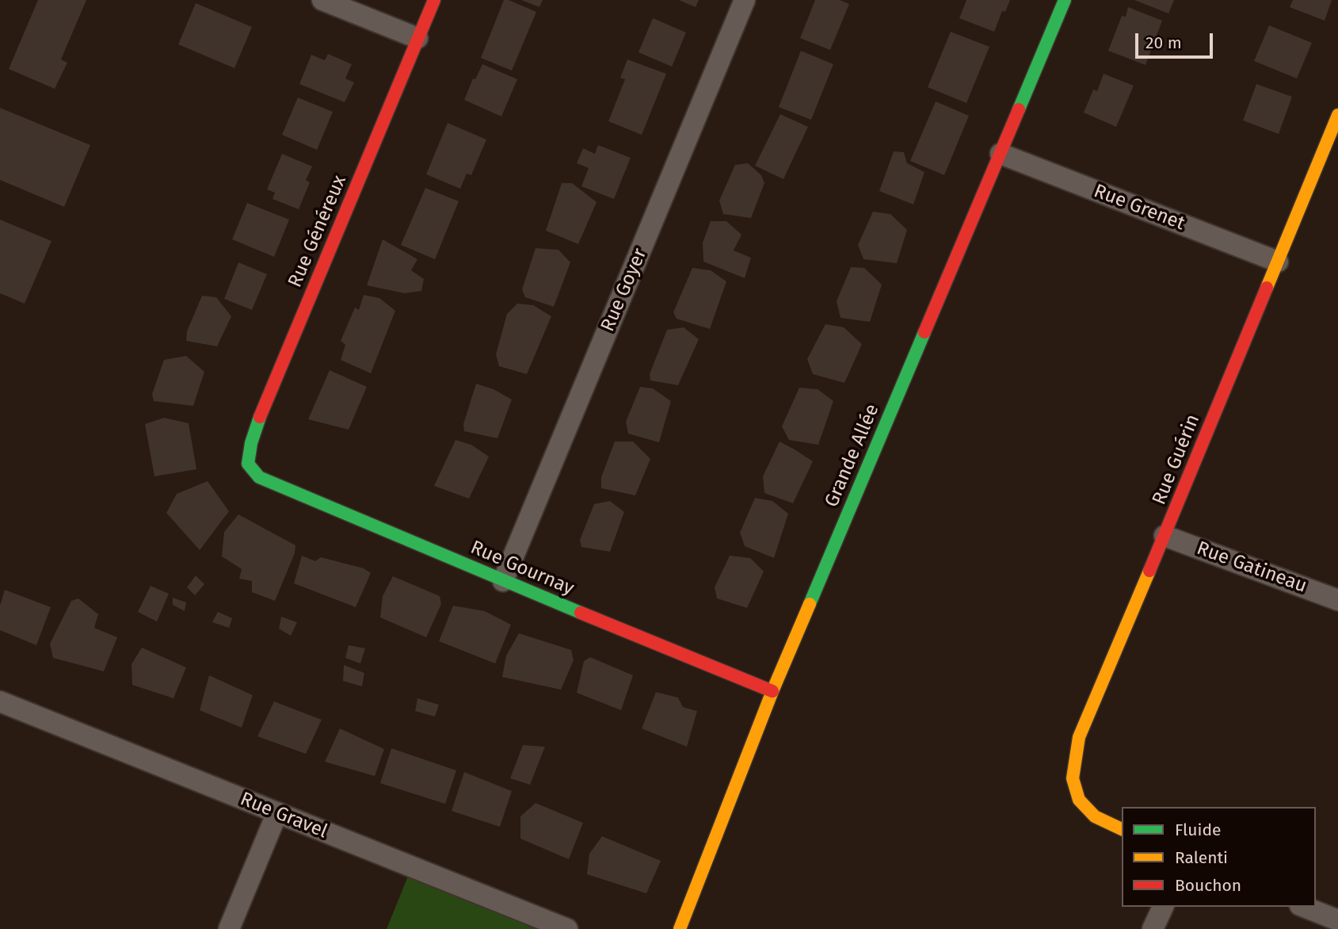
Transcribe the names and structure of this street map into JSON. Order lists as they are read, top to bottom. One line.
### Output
{"streets":{"street":["Rue Grenet","Rue Généreux","Rue Goyer","Grande Allée","Rue Guérin","Rue Gatineau","Rue Gournay","Rue Gravel"]},"crossings":[["Rue Grenet","Grande Allée"],["Rue Grenet","Rue Guérin"],["Rue Généreux","Rue Gournay"],["Rue Goyer","Rue Gournay"],["Grande Allée","Rue Gournay"],["Rue Guérin","Rue Gatineau"]],"legend":["Fluide","Ralenti","Bouchon"],"scale_bar":"20 m"}
